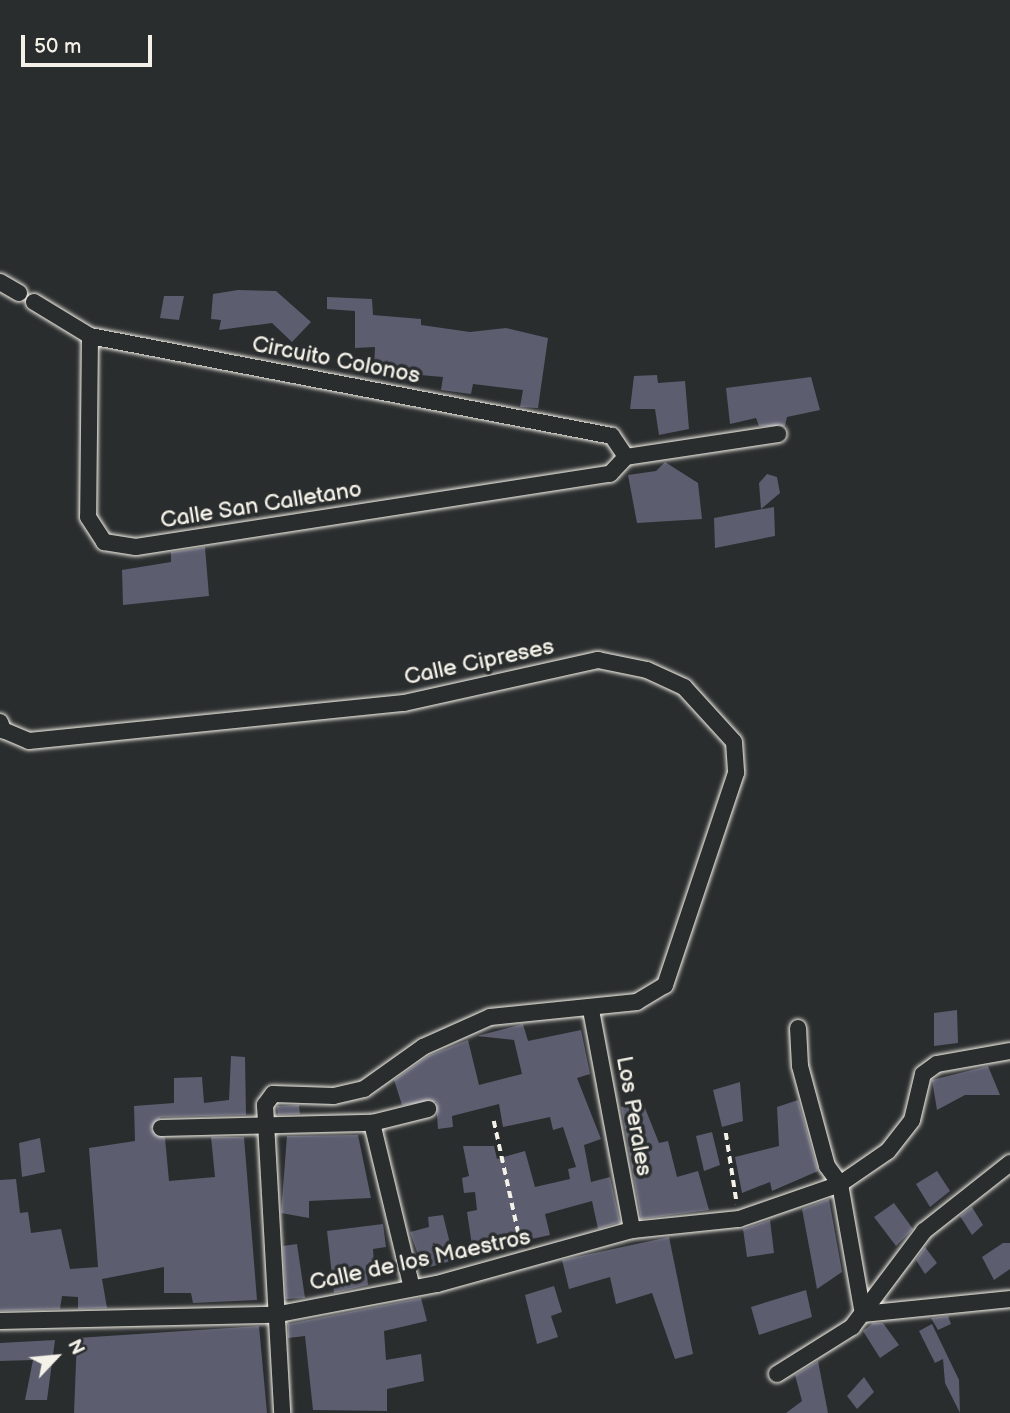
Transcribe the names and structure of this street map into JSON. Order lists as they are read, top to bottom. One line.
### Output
{"streets":{"street":["Circuito Colonos","Calle San Calletano","Calle Cipreses","Los Perales","Calle de los Maestros"]},"crossings":[["Circuito Colonos","Calle San Calletano"],["Calle Cipreses","Los Perales"],["Los Perales","Calle de los Maestros"]],"scale_bar":"50 m","north":"top right"}
